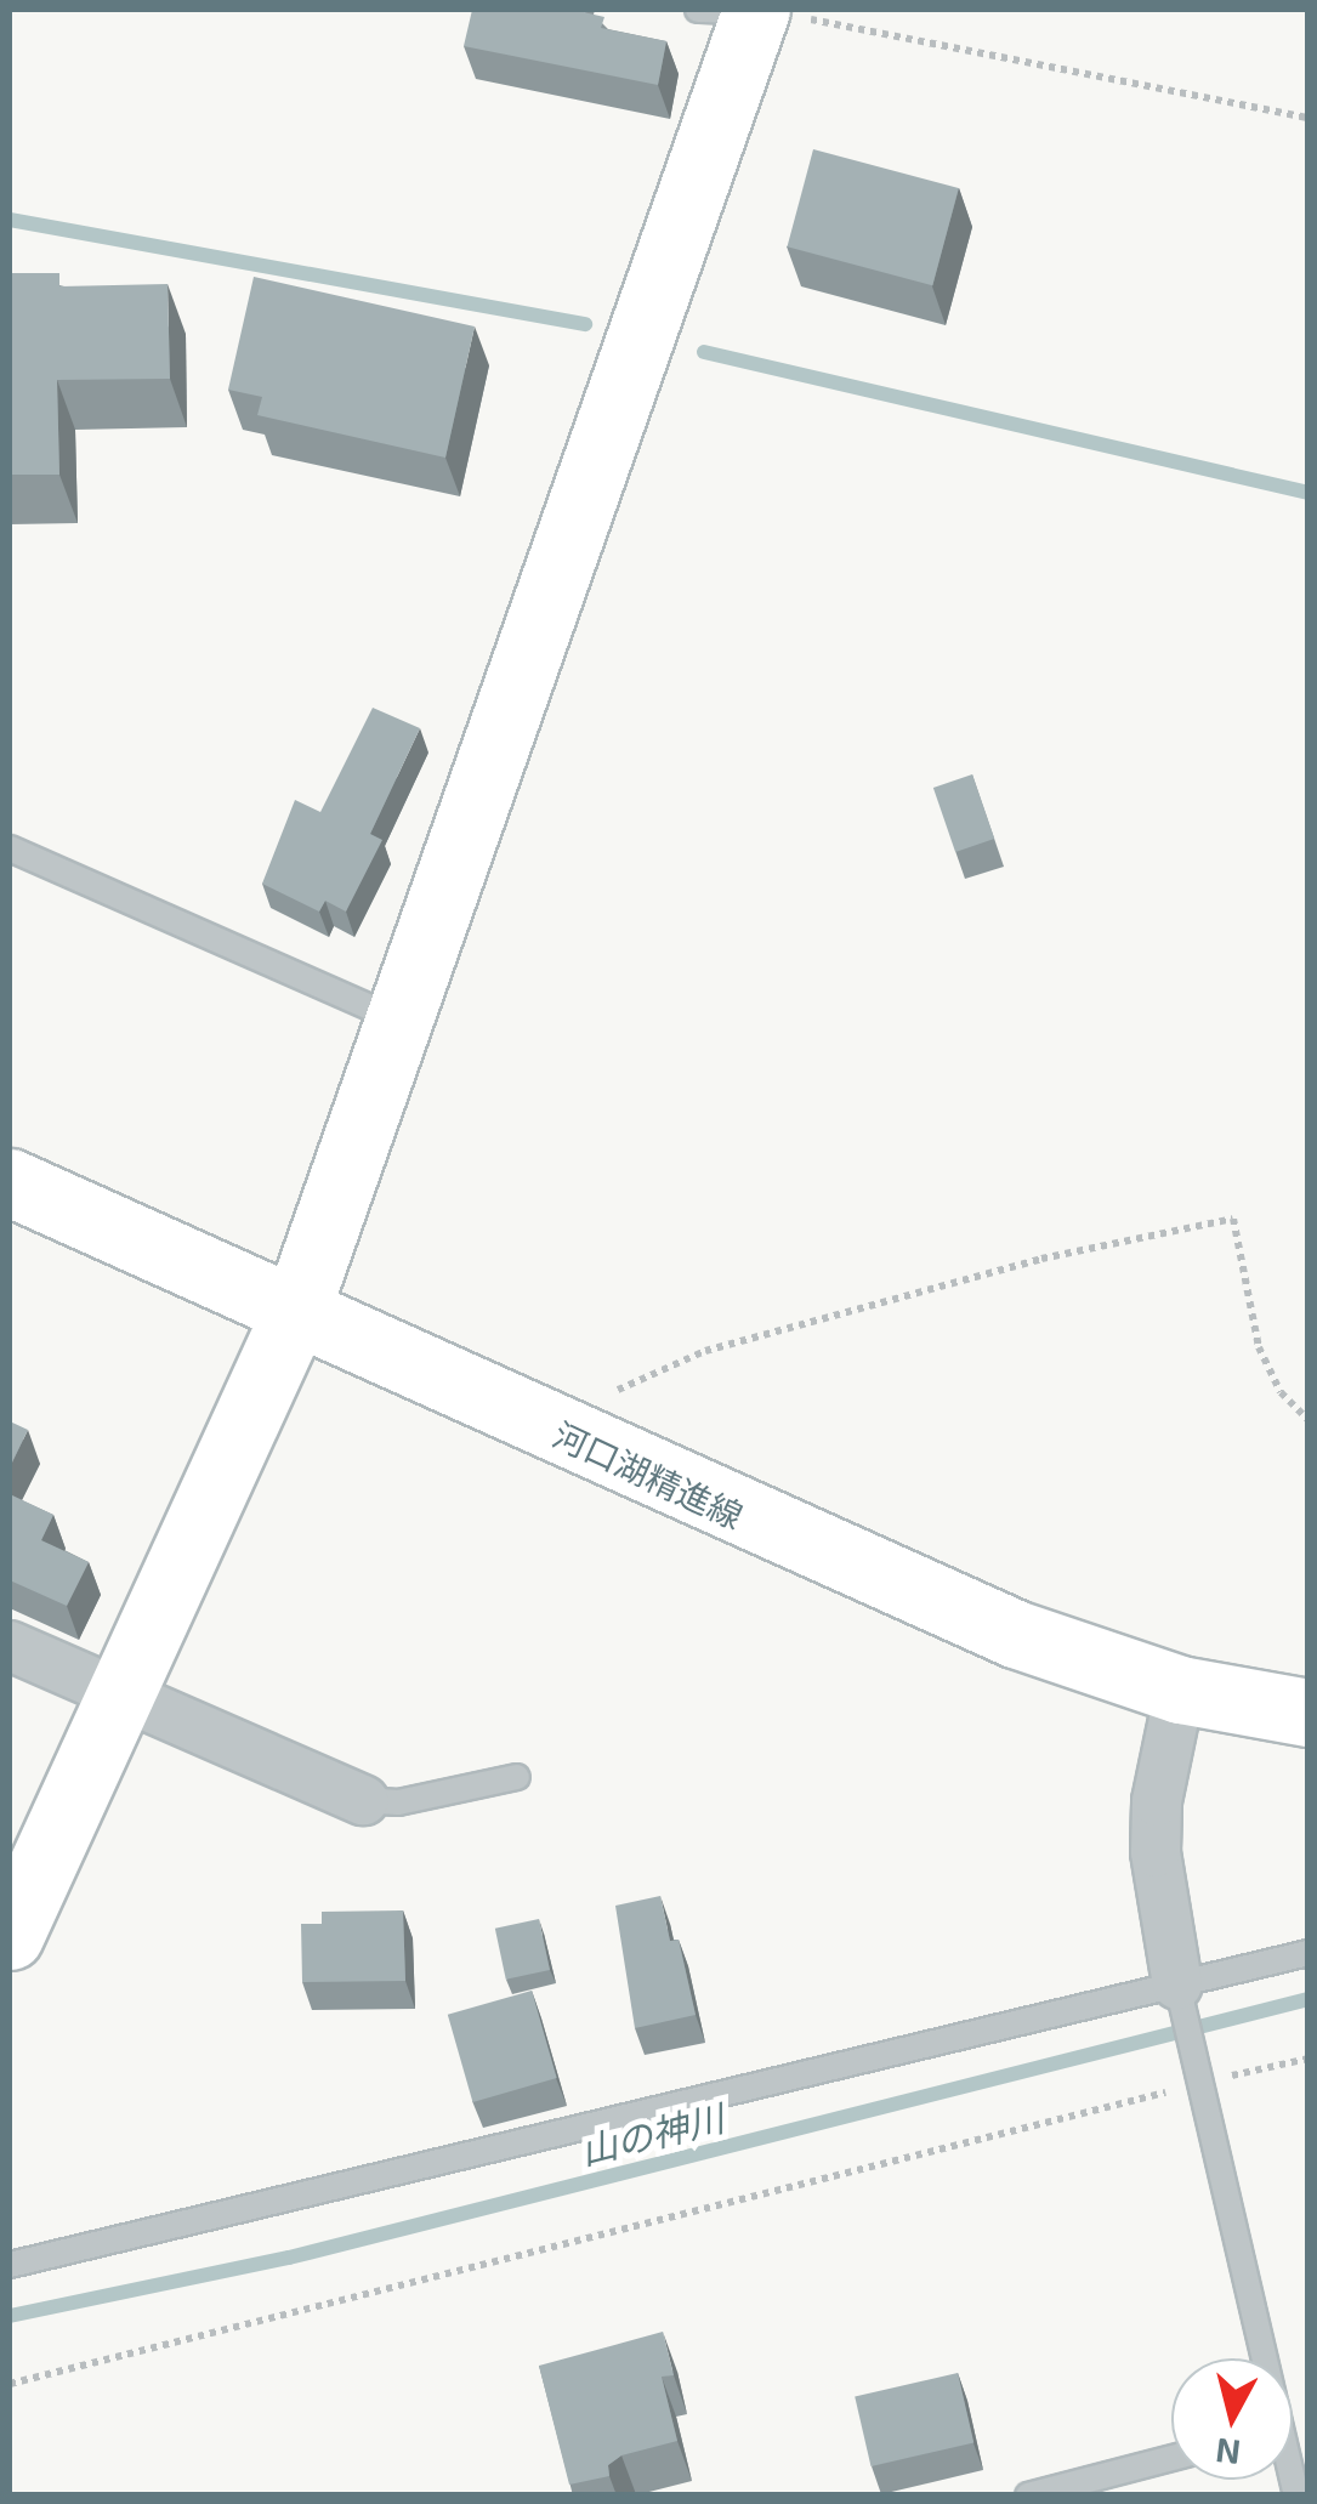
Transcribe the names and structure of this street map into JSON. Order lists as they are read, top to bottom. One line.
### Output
{"streets":{"street":["河口湖精進線"]},"water":["山の神川"],"north":"bottom"}
